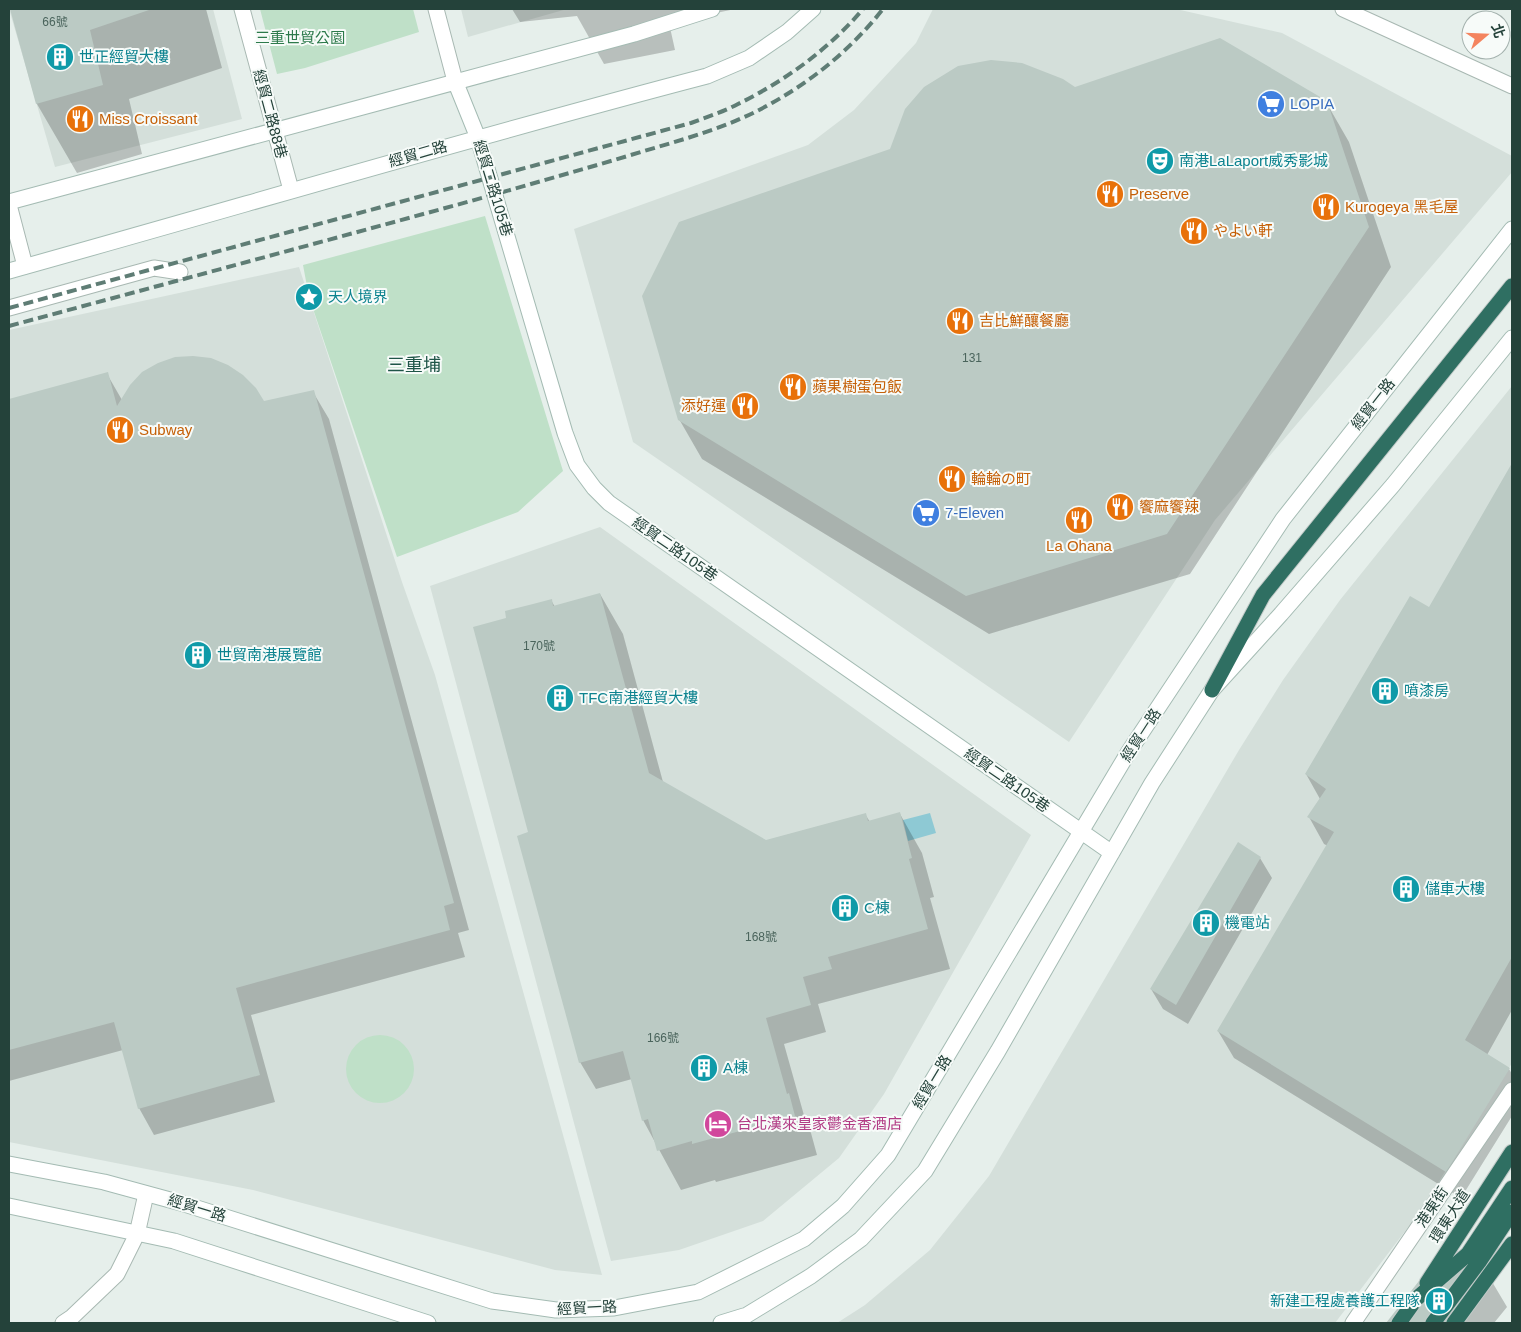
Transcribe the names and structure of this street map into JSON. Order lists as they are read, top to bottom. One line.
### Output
{"streets":{"highway":["環東大道"],"street":["經貿二路88巷","經貿二路","經貿二路105巷","經貿一路","港東街"]},"crossings":[["經貿二路88巷","經貿二路"],["經貿二路","經貿二路105巷"],["經貿二路105巷","經貿一路"]],"districts":["三重埔"],"parks":["三重世貿公園"],"places":{"building":["世正經貿大樓","世貿南港展覽館","噴漆房","TFC南港經貿大樓","儲車大樓","C棟","機電站","A棟","新建工程處養護工程隊"],"supermarket":["LOPIA","7-Eleven"],"restaurant":["Miss Croissant","Preserve","Kurogeya 黑毛屋","やよい軒","吉比鮮釀餐廳","蘋果樹蛋包飯","添好運","Subway","輪輪の町","饗麻饗辣","La Ohana"],"theatre":["南港LaLaport威秀影城"],"place":["天人境界"],"hotel":["台北漢來皇家鬱金香酒店"]},"house_numbers":["66號","131","170號","168號","166號"],"north":"right"}
